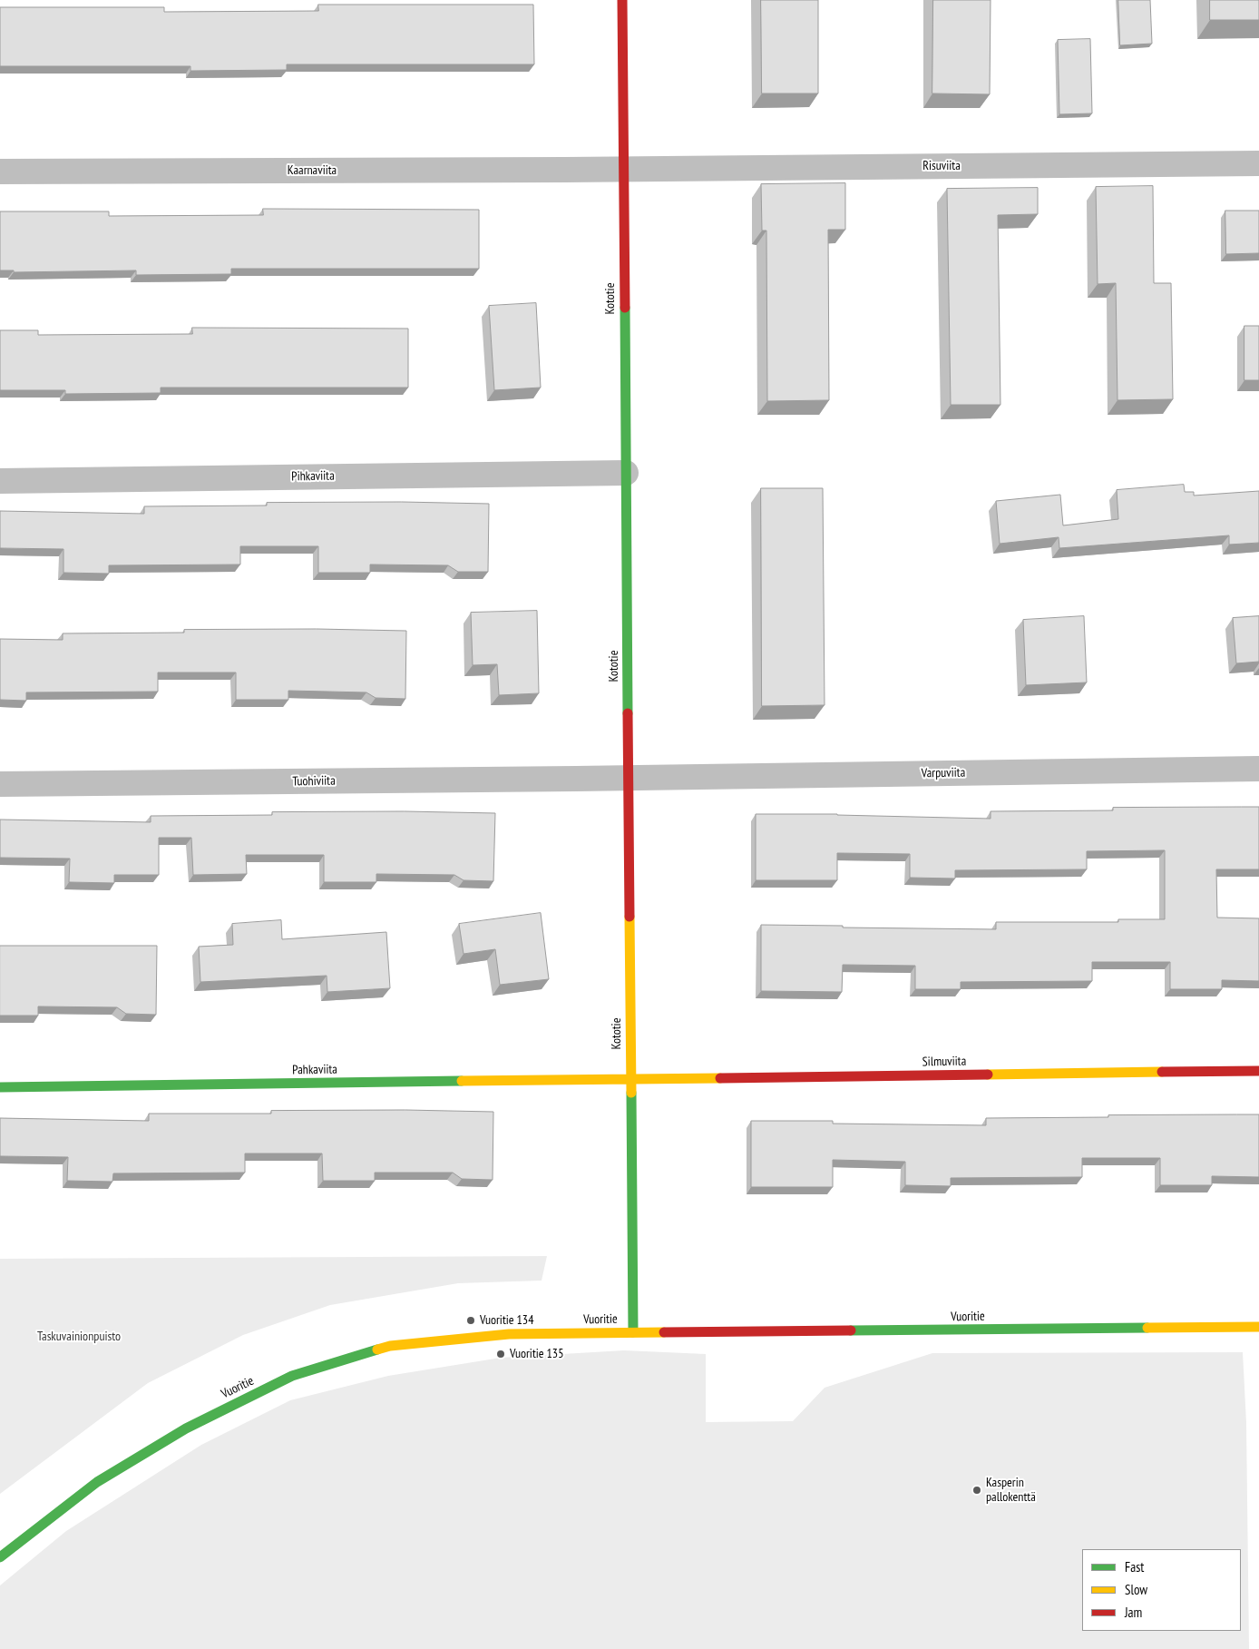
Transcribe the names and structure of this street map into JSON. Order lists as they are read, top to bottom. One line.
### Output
{"streets":{"street":["Risuviita","Kaarnaviita","Kototie","Pihkaviita","Varpuviita","Tuohiviita","Silmuviita","Pahkaviita","Vuoritie"]},"crossings":[["Risuviita","Kaarnaviita"],["Risuviita","Kototie"],["Kaarnaviita","Kototie"],["Kototie","Pihkaviita"],["Kototie","Varpuviita"],["Kototie","Tuohiviita"],["Kototie","Silmuviita"],["Kototie","Pahkaviita"],["Kototie","Vuoritie"],["Varpuviita","Tuohiviita"],["Silmuviita","Pahkaviita"]],"parks":["Taskuvainionpuisto"],"places":["Vuoritie 134","Vuoritie 135","Kasperin pallokenttä"],"legend":["Fast","Slow","Jam"]}
